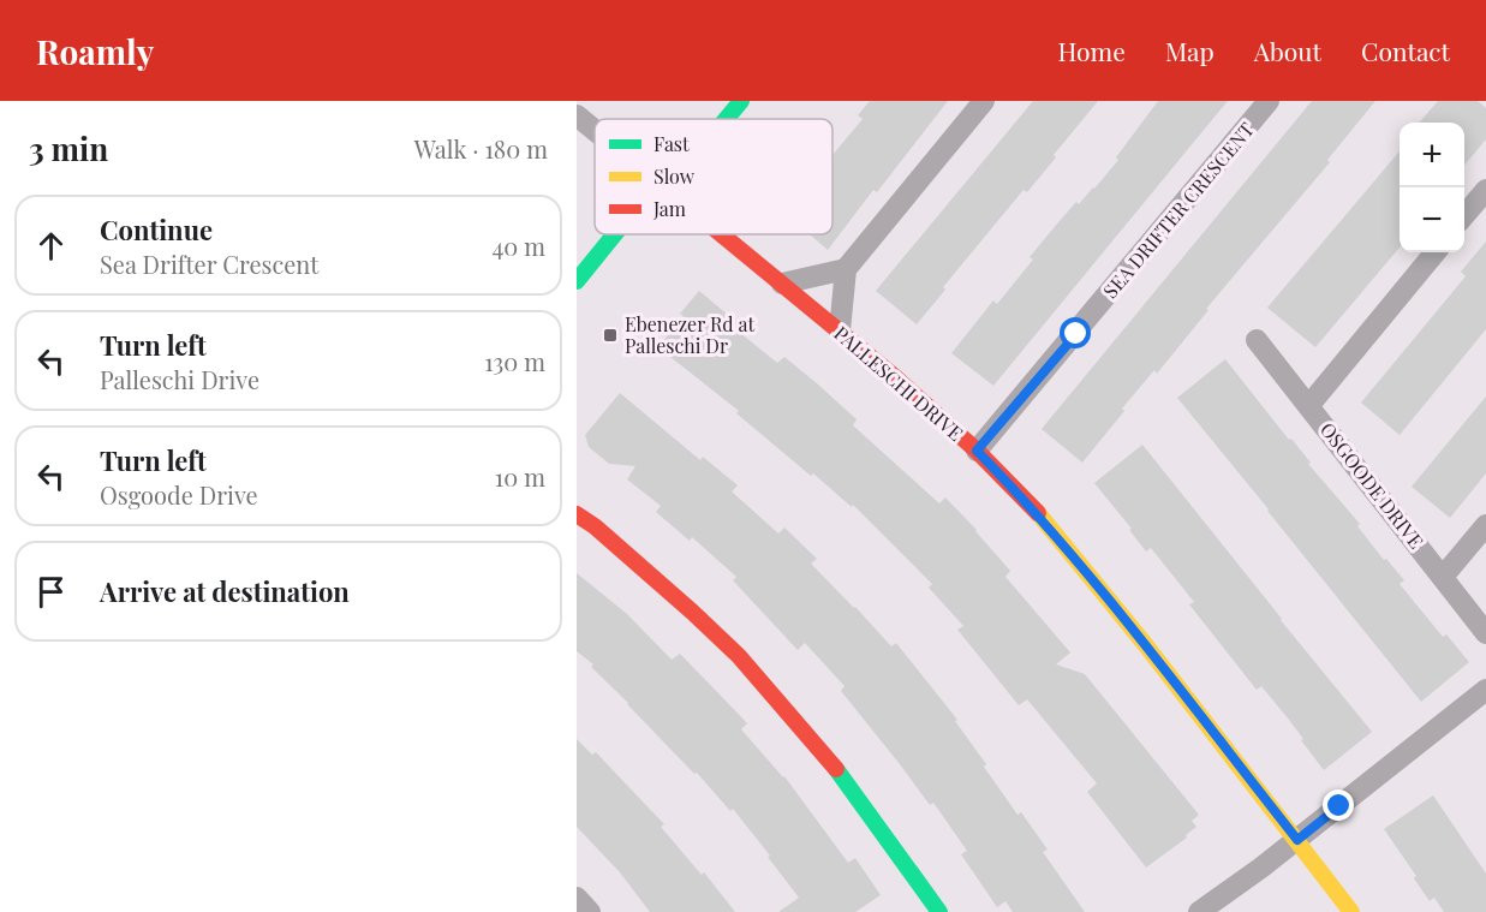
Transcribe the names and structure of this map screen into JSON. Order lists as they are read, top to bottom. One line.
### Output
{"streets":{"street":["SEA DRIFTER CRESCENT","PALLESCHI DRIVE","OSGOODE DRIVE"]},"crossings":[["SEA DRIFTER CRESCENT","PALLESCHI DRIVE"]],"places":{"transit":["Ebenezer Rd at Palleschi Dr"]},"legend":["Fast","Slow","Jam"],"page":{"header":"Roamly","nav":["Home","Map","About","Contact"],"heading":["3 min","Walk · 180 m"],"map_buttons":["+","−"],"list":[["Continue","Sea Drifter Crescent","40 m"],["Turn left","Palleschi Drive","130 m"],["Turn left","Osgoode Drive","10 m"],"Arrive at destination"]}}
